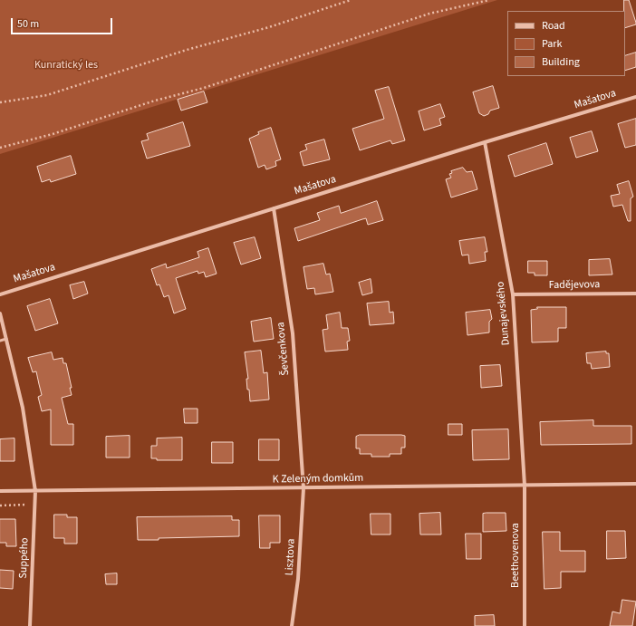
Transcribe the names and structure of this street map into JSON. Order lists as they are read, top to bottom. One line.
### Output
{"streets":{"street":["Mašatova","Fadějevova","Dunajevského","Ševčenkova","K Zeleným domkům","Beethovenova","Lisztova","Suppého"]},"crossings":[["Mašatova","Dunajevského"],["Mašatova","Ševčenkova"],["Fadějevova","Dunajevského"],["Dunajevského","K Zeleným domkům"],["Dunajevského","Beethovenova"],["Ševčenkova","K Zeleným domkům"],["Ševčenkova","Lisztova"],["K Zeleným domkům","Beethovenova"],["K Zeleným domkům","Lisztova"],["K Zeleným domkům","Suppého"]],"parks":["Kunratický les"],"legend":["Road","Park","Building"],"scale_bar":"50 m"}
